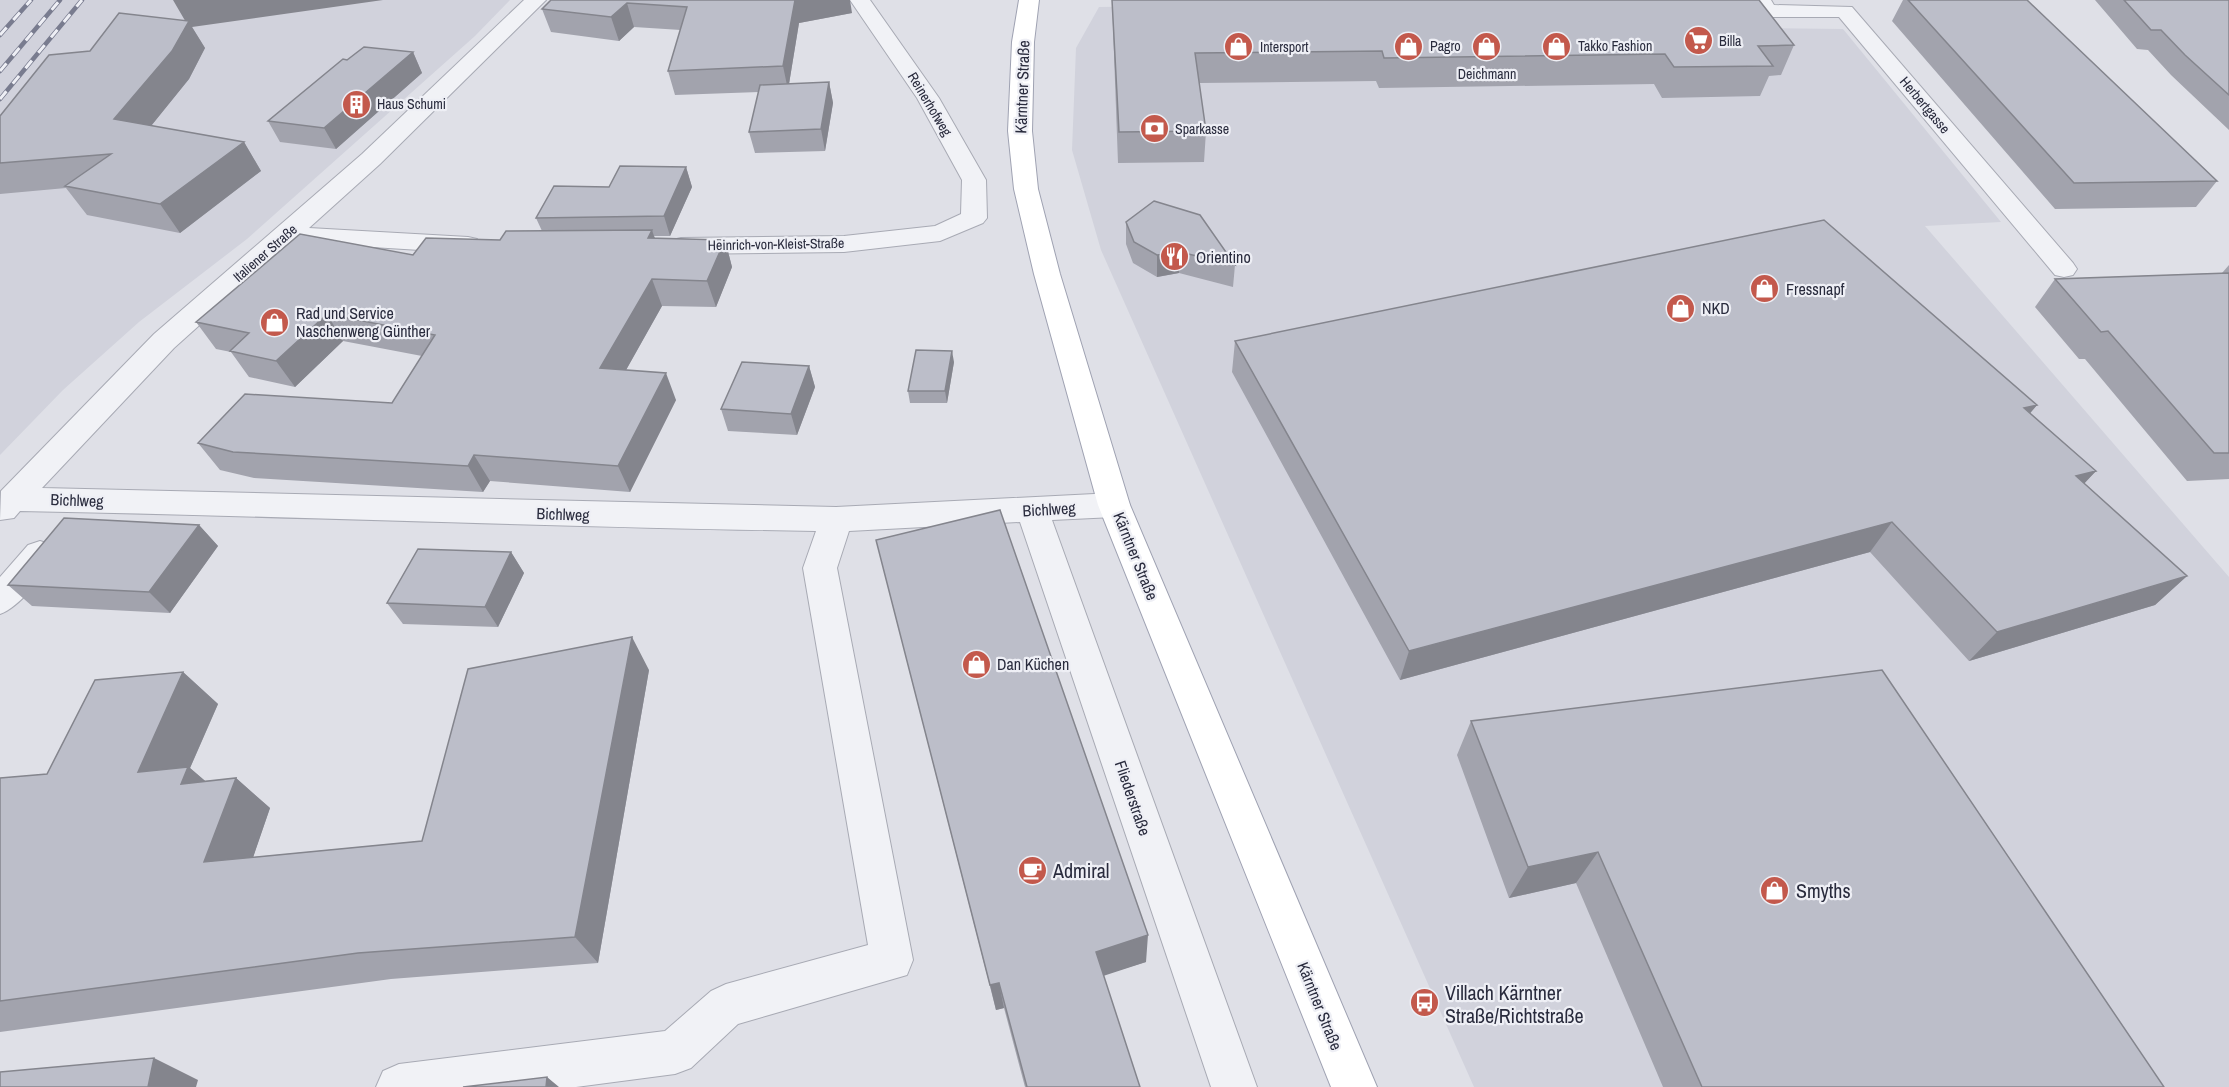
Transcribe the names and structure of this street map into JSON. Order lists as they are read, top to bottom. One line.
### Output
{"streets":{"main road":["Kärntner Straße"],"street":["Reinerhofweg","Herbertgasse","Heinrich-von-Kleist-Straße","Italiener Straße","Bichlweg","Fliederstraße"]},"crossings":[["Kärntner Straße","Bichlweg"],["Reinerhofweg","Heinrich-von-Kleist-Straße"],["Italiener Straße","Bichlweg"],["Bichlweg","Fliederstraße"]],"places":{"supermarket":["Billa"],"shop":["Pagro","Takko Fashion","Intersport","Deichmann","Fressnapf","NKD","Rad und Service Naschenweng Günther","Dan Küchen","Smyths"],"building":["Haus Schumi"],"bank":["Sparkasse"],"restaurant":["Orientino"],"cafe":["Admiral"],"bus stop":["Villach Kärntner Straße/Richtstraße"]}}
